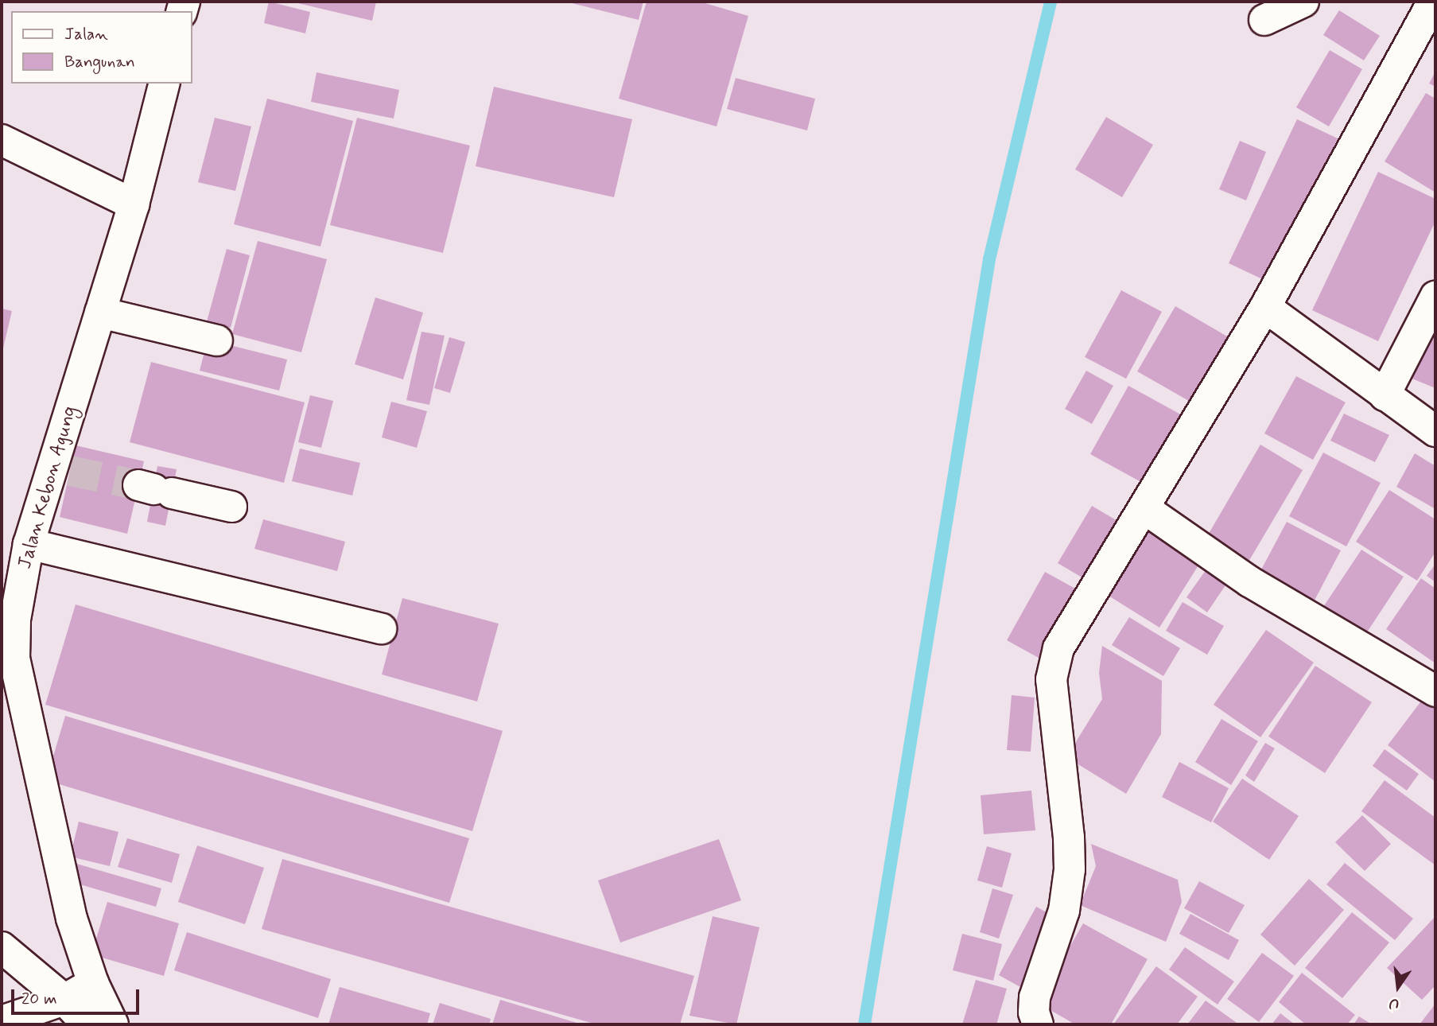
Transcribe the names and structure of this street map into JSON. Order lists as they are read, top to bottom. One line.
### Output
{"streets":{"street":["Jalan Kebon Agung"]},"legend":["Jalan","Bangunan"],"scale_bar":"20 m","north":"bottom"}
